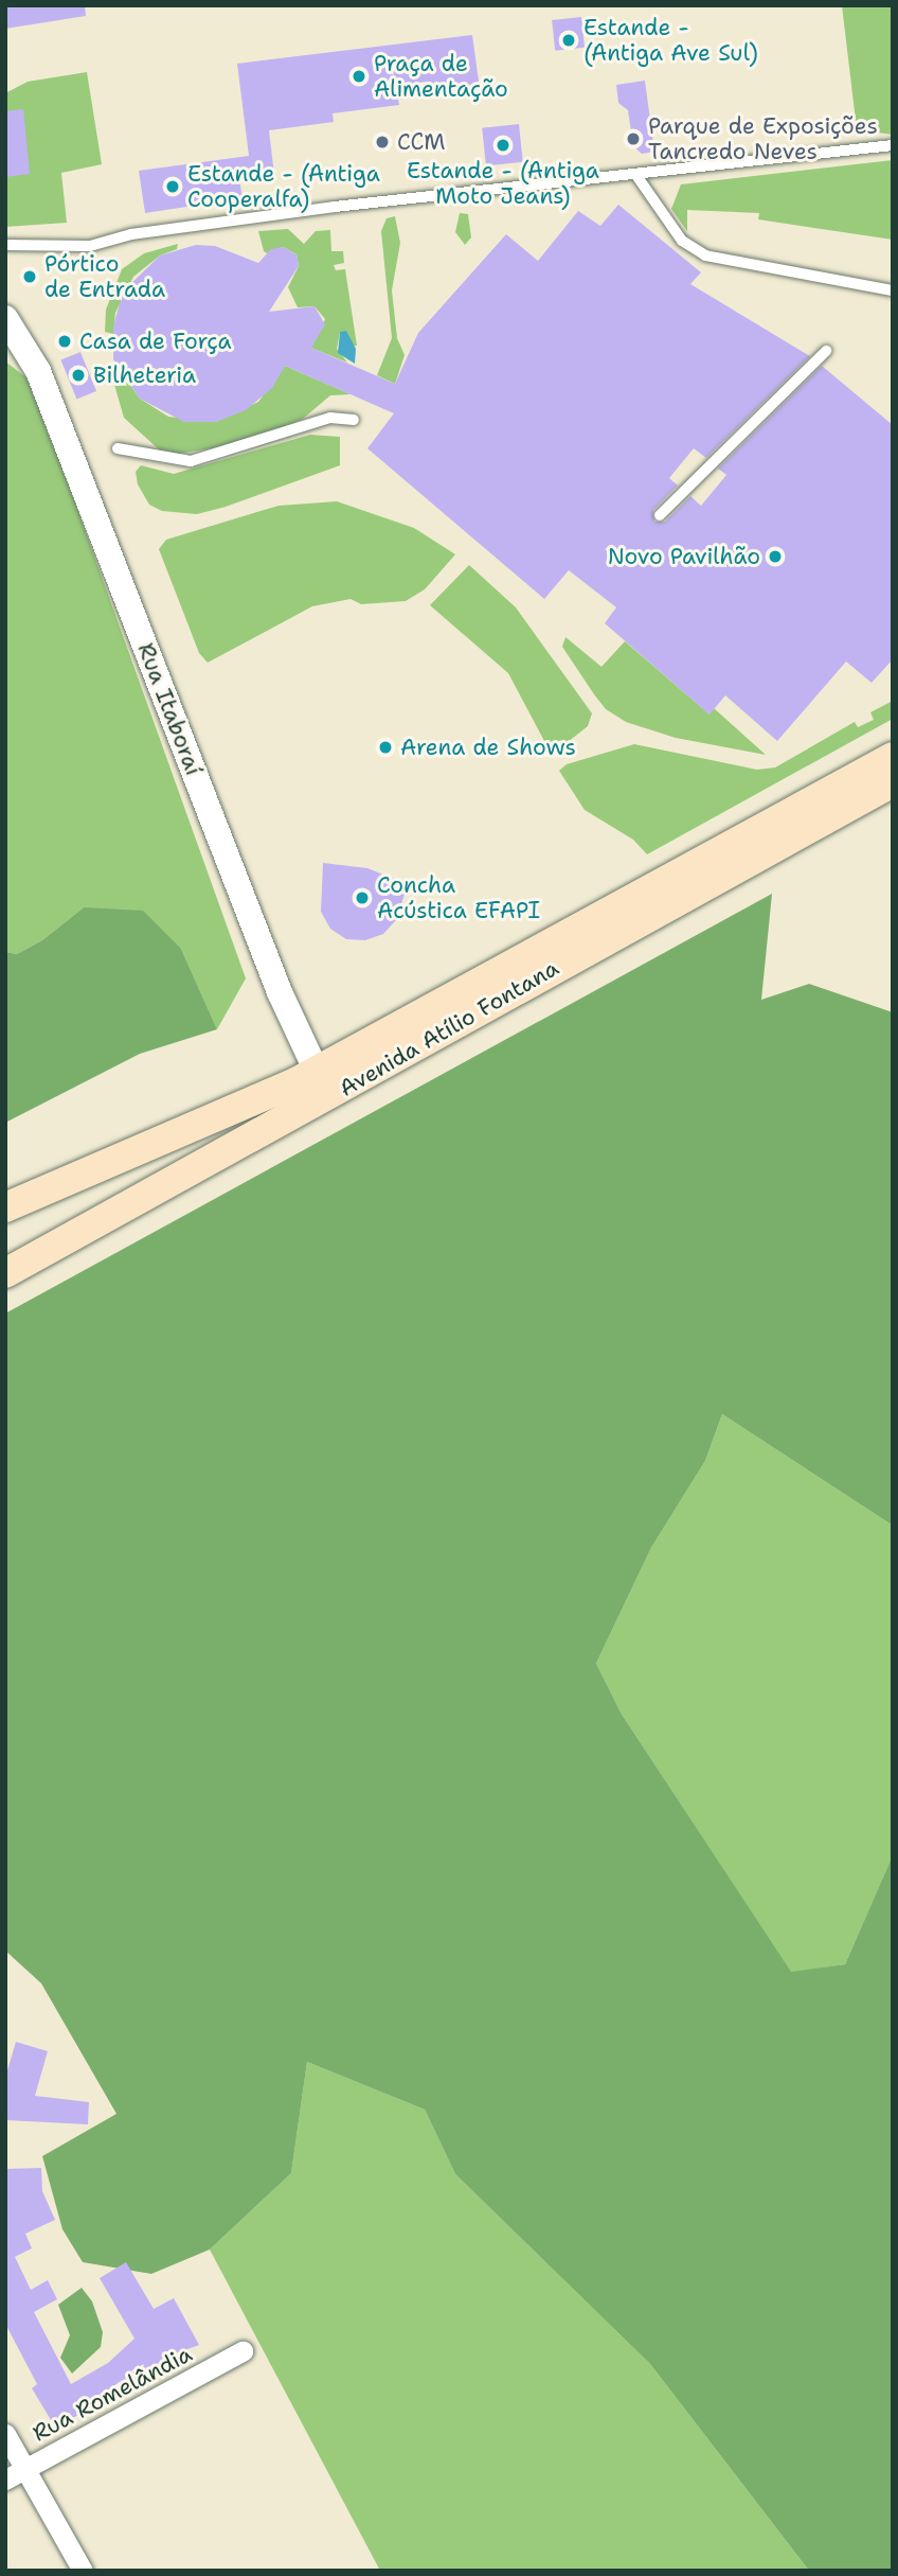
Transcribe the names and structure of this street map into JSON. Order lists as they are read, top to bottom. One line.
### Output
{"streets":{"main road":["Avenida Atílio Fontana"],"street":["Rua Itaboraí","Rua Romelândia"]},"crossings":[["Rua Itaboraí","Avenida Atílio Fontana"]],"places":["Estande - (Antiga Ave Sul)","Praça de Alimentação","Parque de Exposições Tancredo Neves","CCM","Estande - (Antiga Moto Jeans)","Estande - (Antiga Cooperalfa)","Pórtico de Entrada","Casa de Força","Bilheteria","Novo Pavilhão","Arena de Shows","Concha Acústica EFAPI"]}
